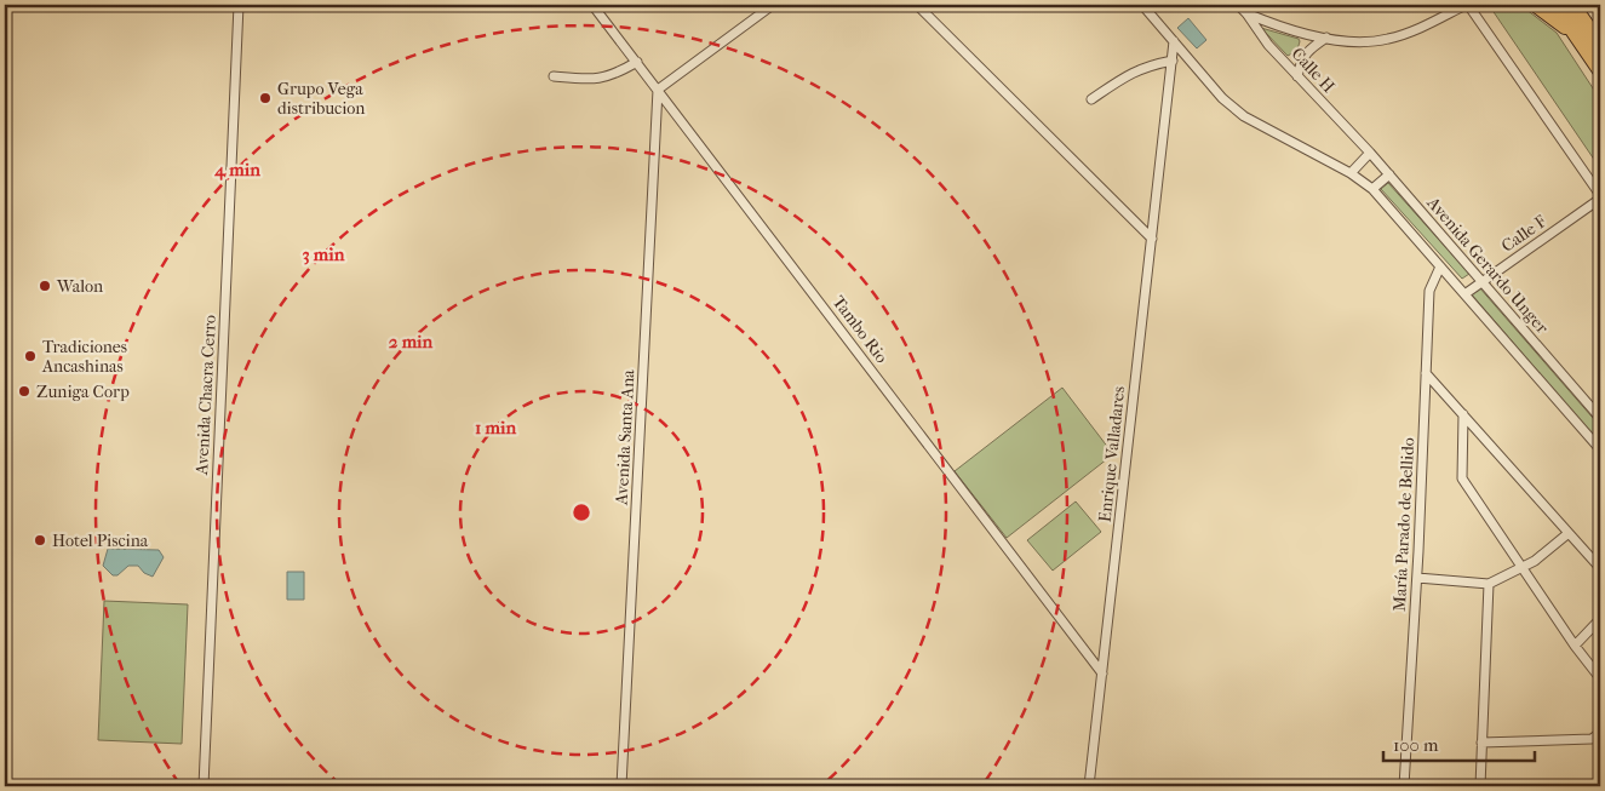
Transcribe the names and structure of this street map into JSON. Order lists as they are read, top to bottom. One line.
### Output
{"streets":{"street":["Calle H","Calle F","Avenida Gerardo Unger","Tambo Rio","Avenida Chacra Cerro","Avenida Santa Ana","Enrique Valladares","María Parado de Bellido"]},"crossings":[["Calle H","Avenida Gerardo Unger"],["Calle F","Avenida Gerardo Unger"],["Tambo Rio","Avenida Santa Ana"],["Tambo Rio","Enrique Valladares"]],"places":["Grupo Vega distribucion","Walon","Tradiciones Ancashinas","Zuniga Corp","Hotel Piscina"],"scale_bar":"100 m","rings":["4 min","3 min","2 min","1 min"]}
